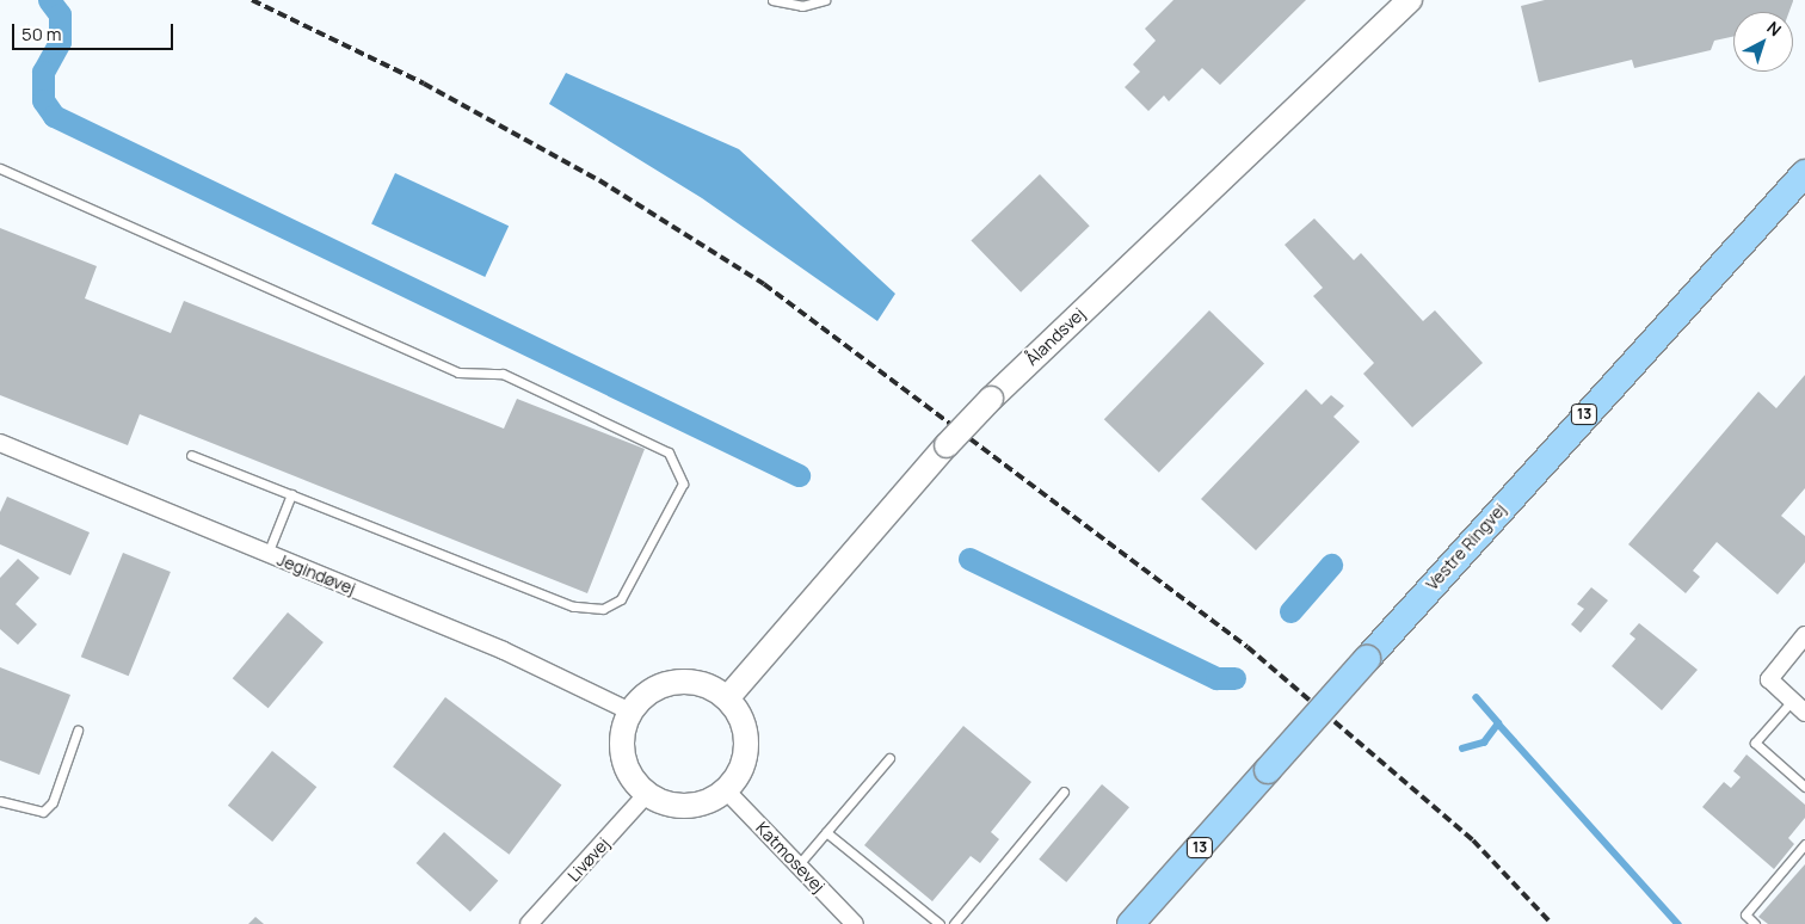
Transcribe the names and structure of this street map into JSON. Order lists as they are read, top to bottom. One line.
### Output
{"streets":{"main road":["13","Vestre Ringvej"],"street":["Ålandsvej","Jegindøvej","Katmosevej","Livøvej"]},"crossings":[["Ålandsvej","Jegindøvej"],["Ålandsvej","Katmosevej"],["Ålandsvej","Livøvej"],["Jegindøvej","Katmosevej"],["Jegindøvej","Livøvej"],["Katmosevej","Livøvej"]],"scale_bar":"50 m","north":"top right"}
